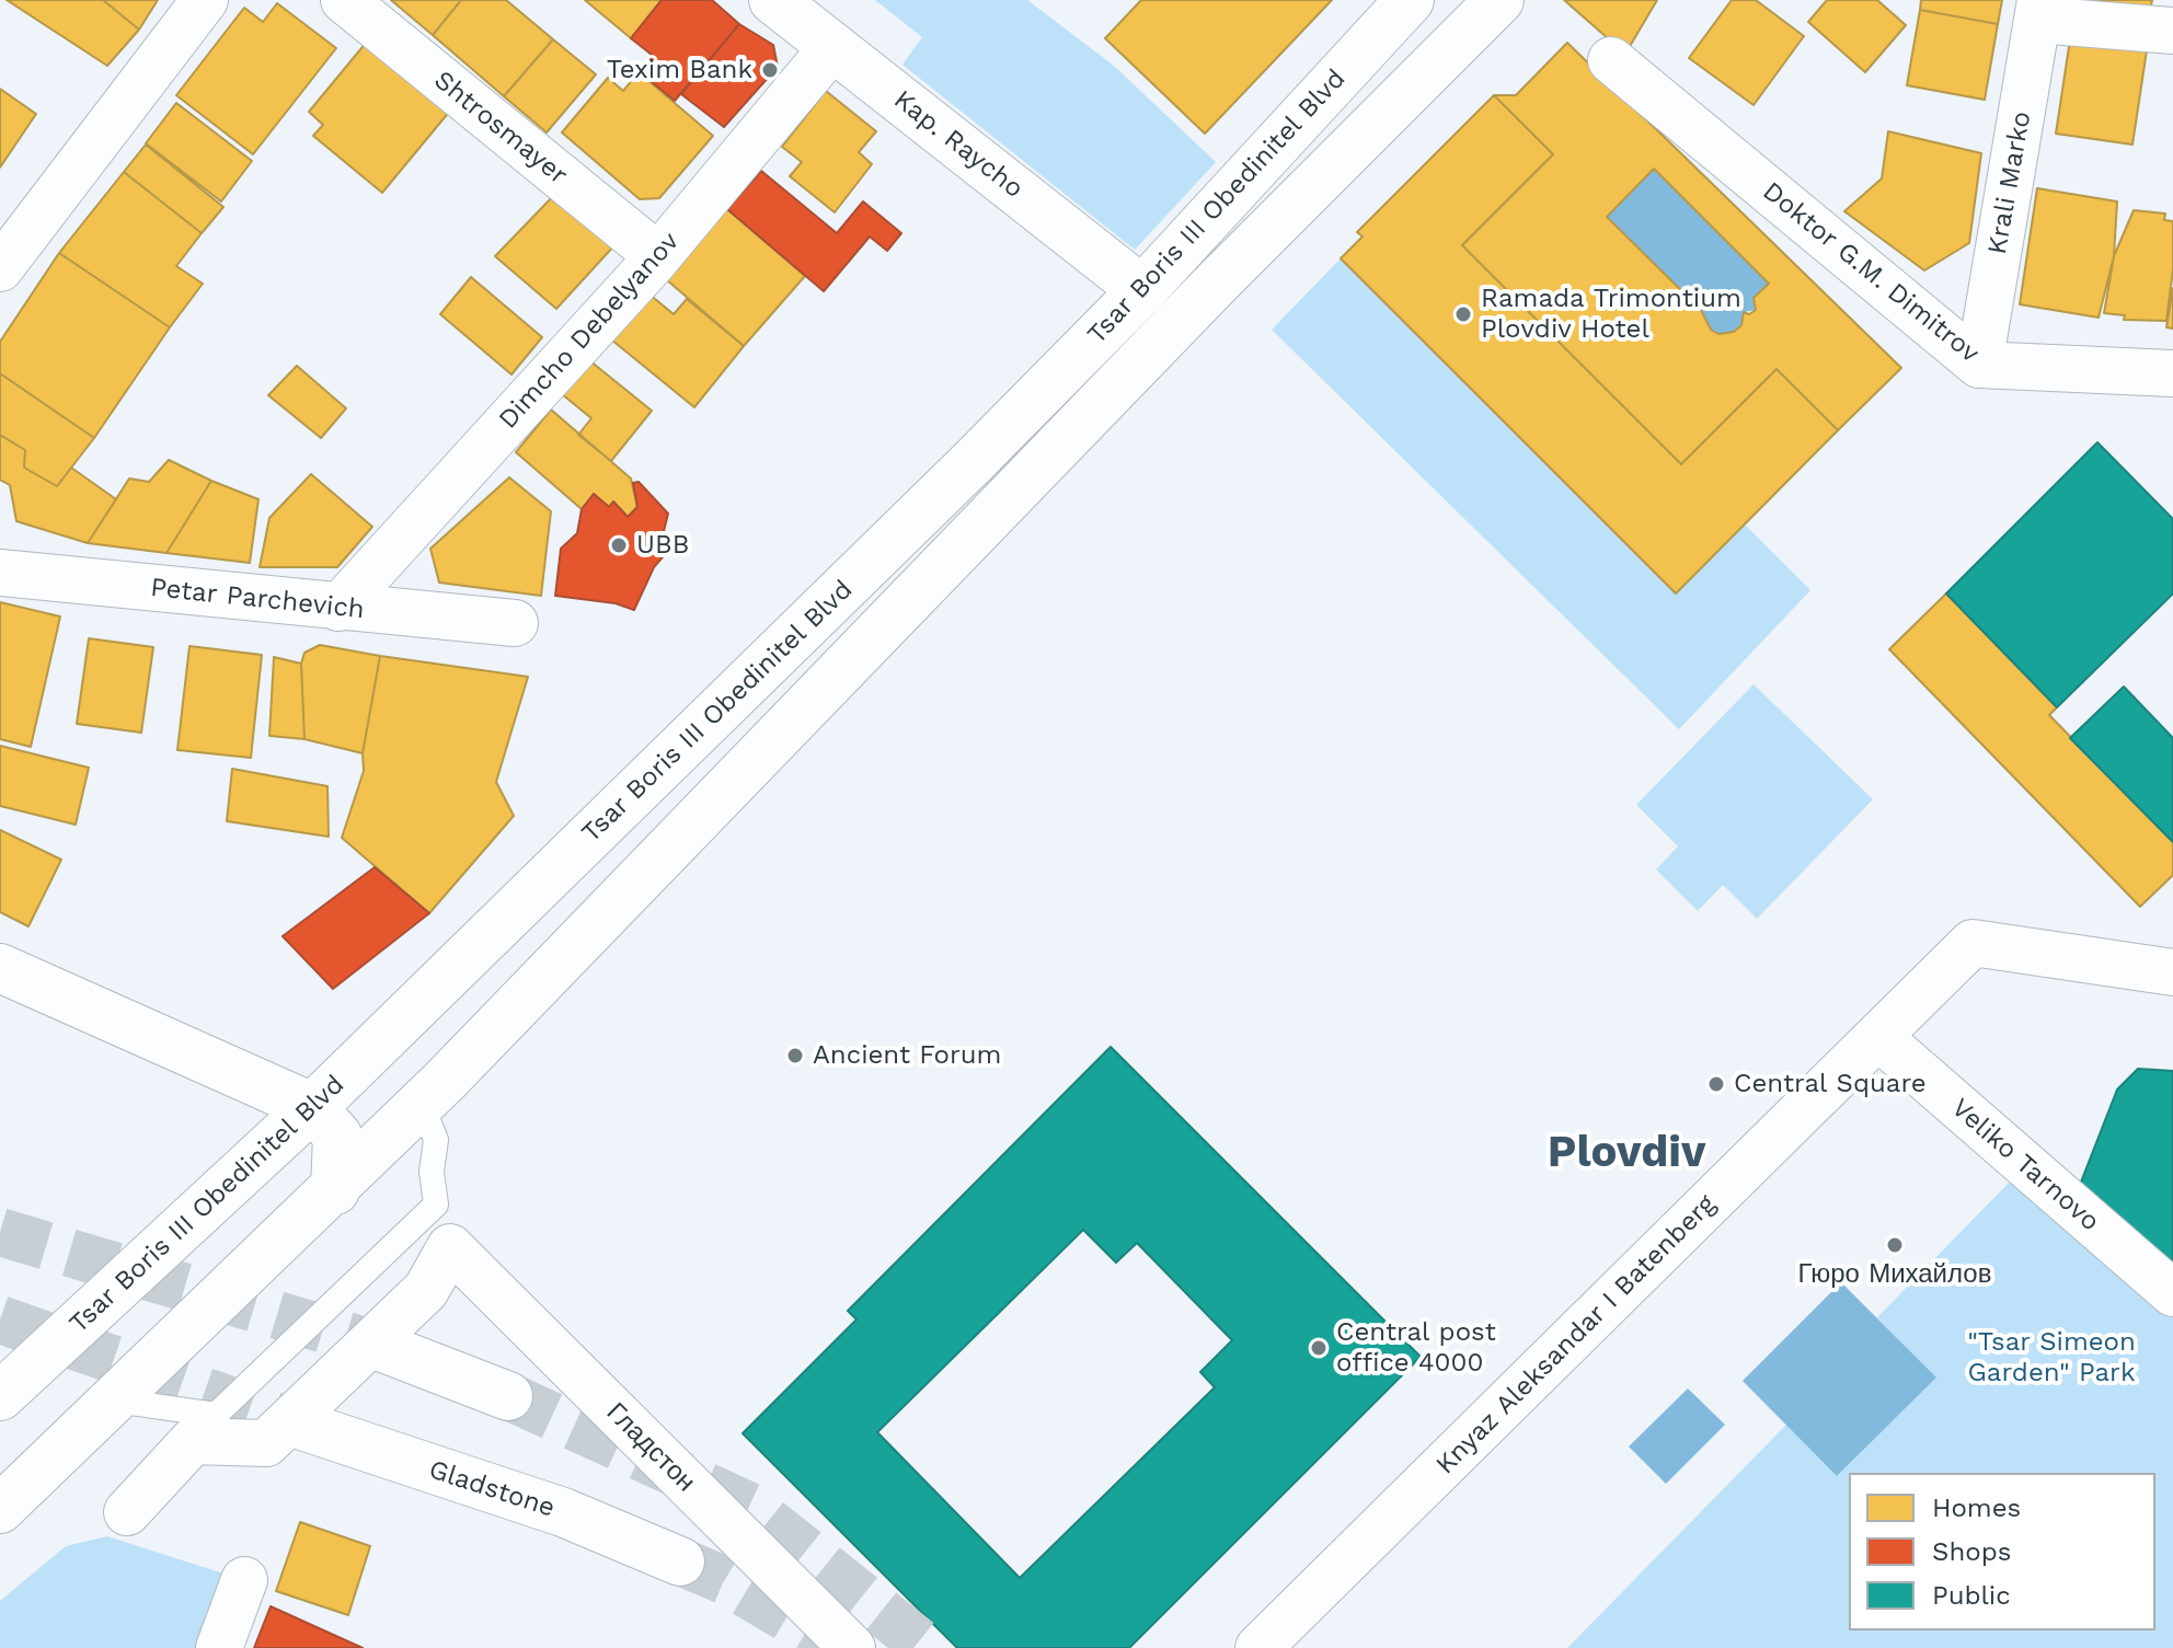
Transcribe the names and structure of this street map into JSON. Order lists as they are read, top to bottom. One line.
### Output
{"streets":{"main road":["Kap. Raycho","Tsar Boris III Obedinitel Blvd","Gladstone"],"street":["Shtrosmayer","Krali Marko","Doktor G.M. Dimitrov","Dimcho Debelyanov","Petar Parchevich","Veliko Tarnovo","Knyaz Aleksandar I Batenberg","Гладстон"]},"crossings":[["Shtrosmayer","Dimcho Debelyanov"],["Kap. Raycho","Tsar Boris III Obedinitel Blvd"],["Kap. Raycho","Dimcho Debelyanov"],["Krali Marko","Doktor G.M. Dimitrov"],["Dimcho Debelyanov","Petar Parchevich"],["Veliko Tarnovo","Knyaz Aleksandar I Batenberg"]],"districts":["Plovdiv"],"parks":["\"Tsar Simeon Garden\" Park"],"places":["Texim Bank","Ramada Trimontium Plovdiv Hotel","UBB","Ancient Forum","Central Square","Гюро Михайлов","Central post office 4000"],"legend":["Homes","Shops","Public"]}
